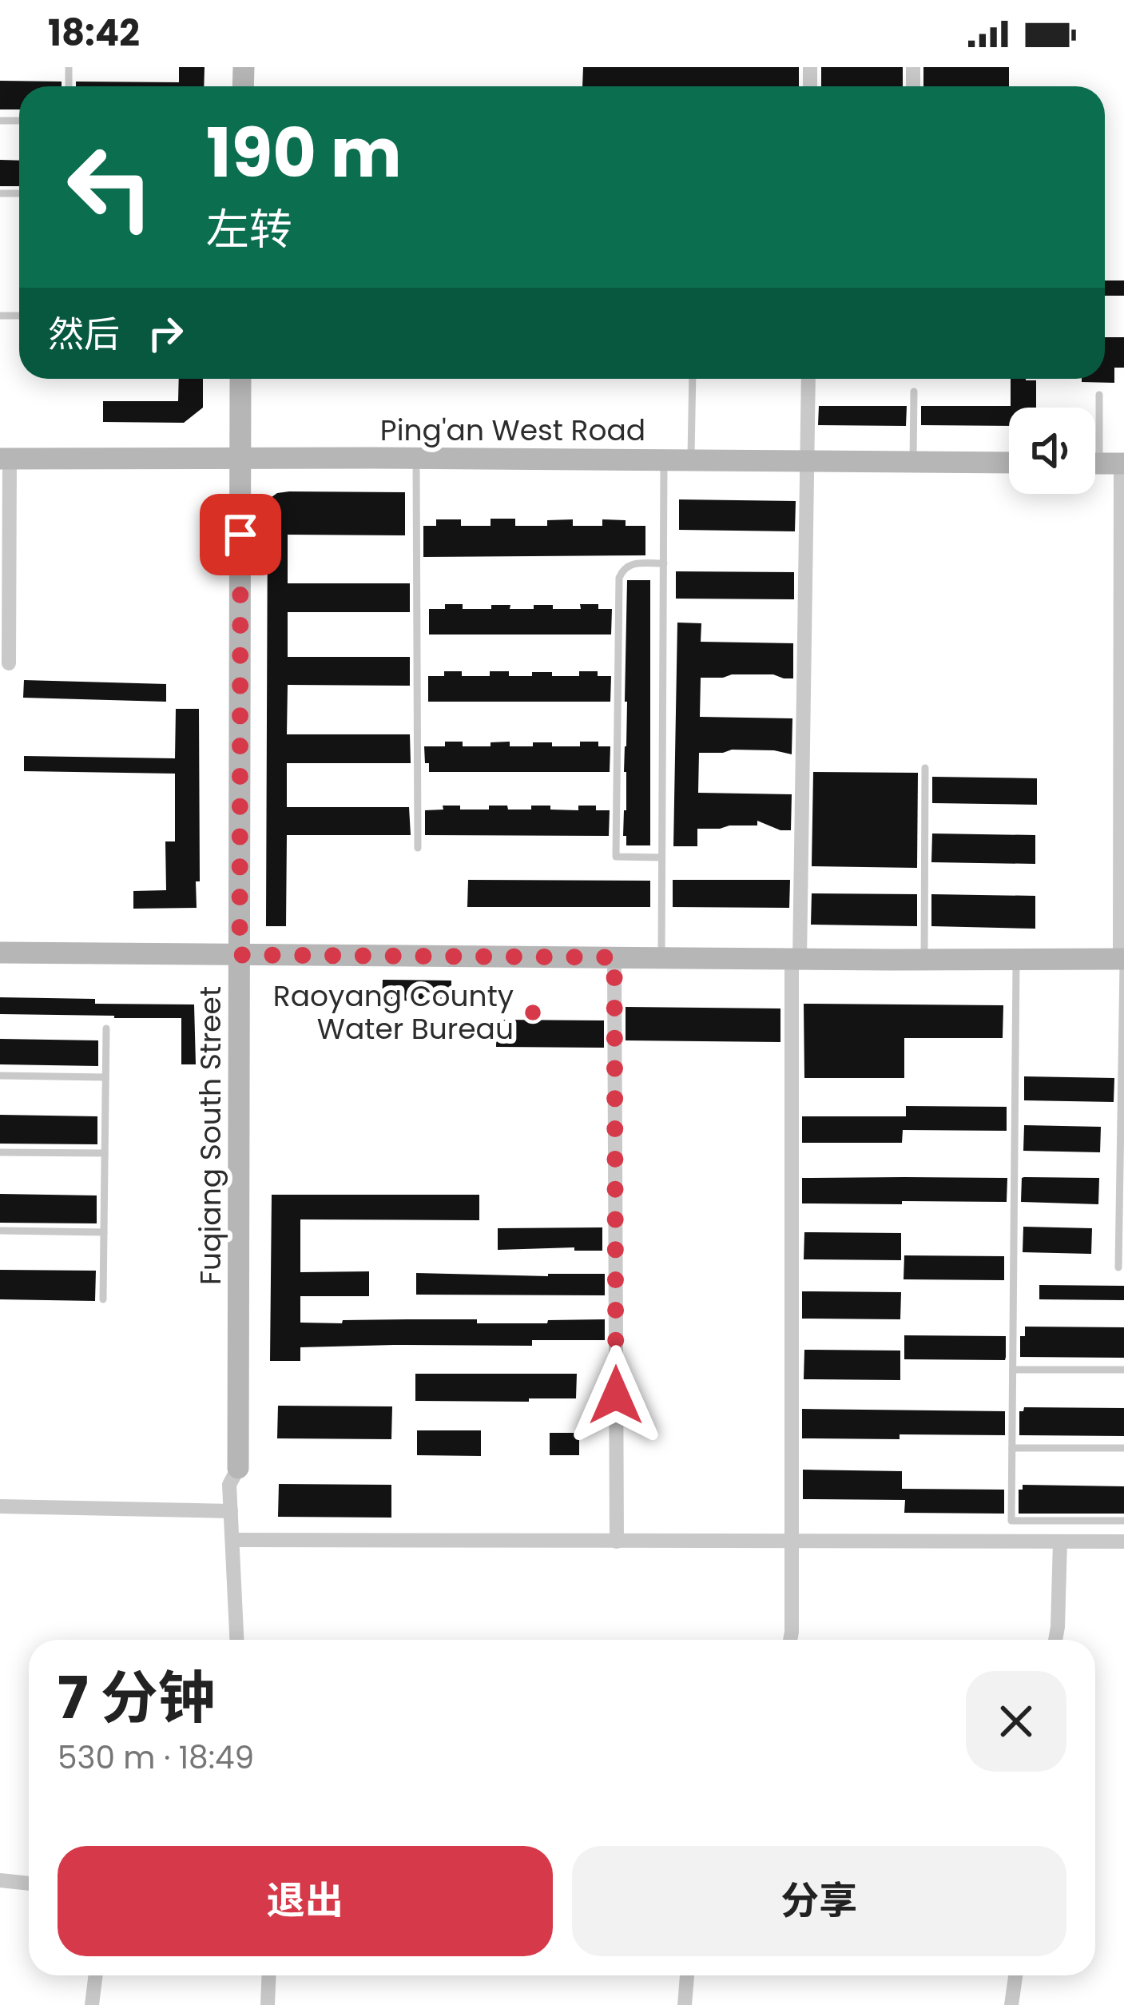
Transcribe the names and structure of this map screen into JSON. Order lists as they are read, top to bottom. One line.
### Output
{"streets":{"street":["Ping'an West Road","Fuqiang South Street"]},"crossings":[["Ping'an West Road","Fuqiang South Street"]],"places":["Raoyang County Water Bureau"],"page":{"status":"18:42","turn":["190 m","左转"],"then":"然后","heading":["7 分钟","530 m · 18:49"],"buttons":["退出","分享"]}}
